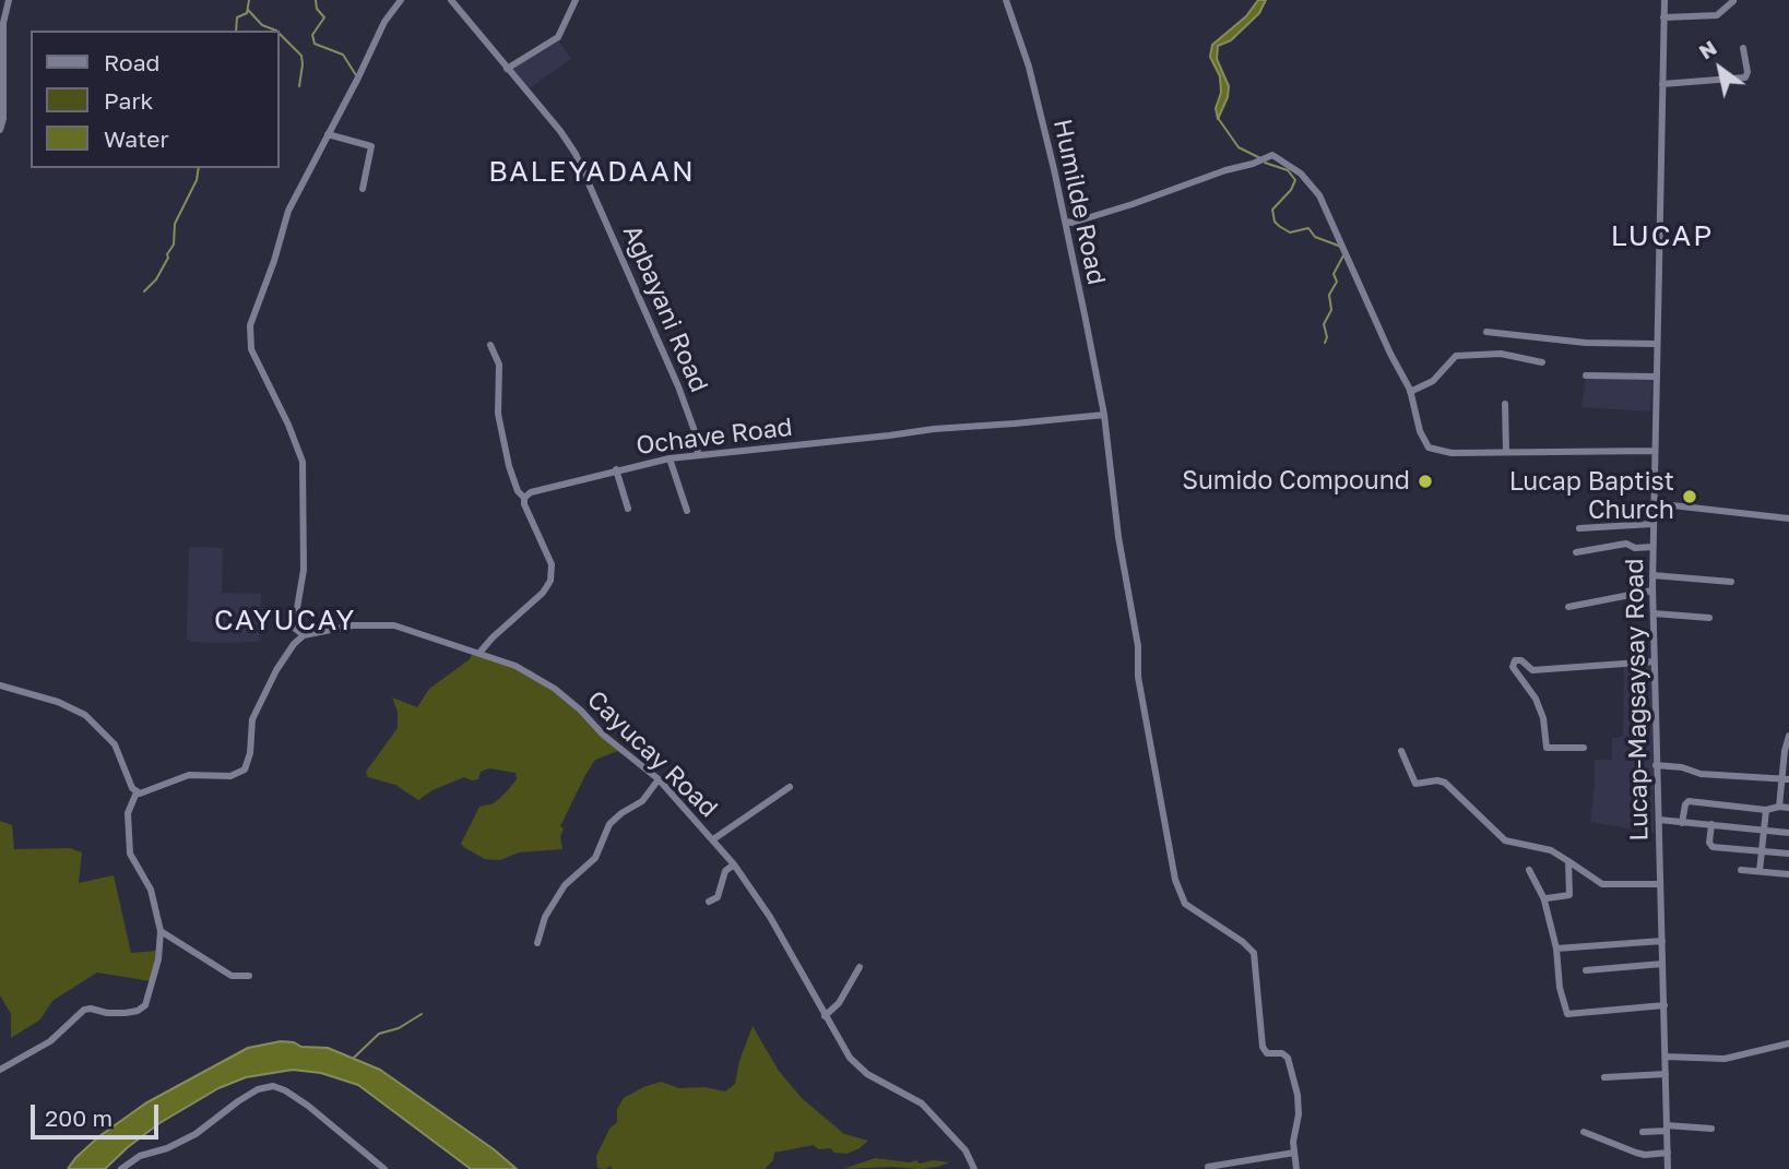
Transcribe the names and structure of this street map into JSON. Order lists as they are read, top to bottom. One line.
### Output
{"streets":{"street":["Humilde Road","Agbayani Road","Ochave Road","Lucap-Magsaysay Road","Cayucay Road"]},"crossings":[["Humilde Road","Ochave Road"],["Agbayani Road","Ochave Road"]],"districts":["BALEYADAAN","LUCAP","CAYUCAY"],"places":["Sumido Compound","Lucap Baptist Church"],"legend":["Road","Park","Water"],"scale_bar":"200 m","north":"top left"}
